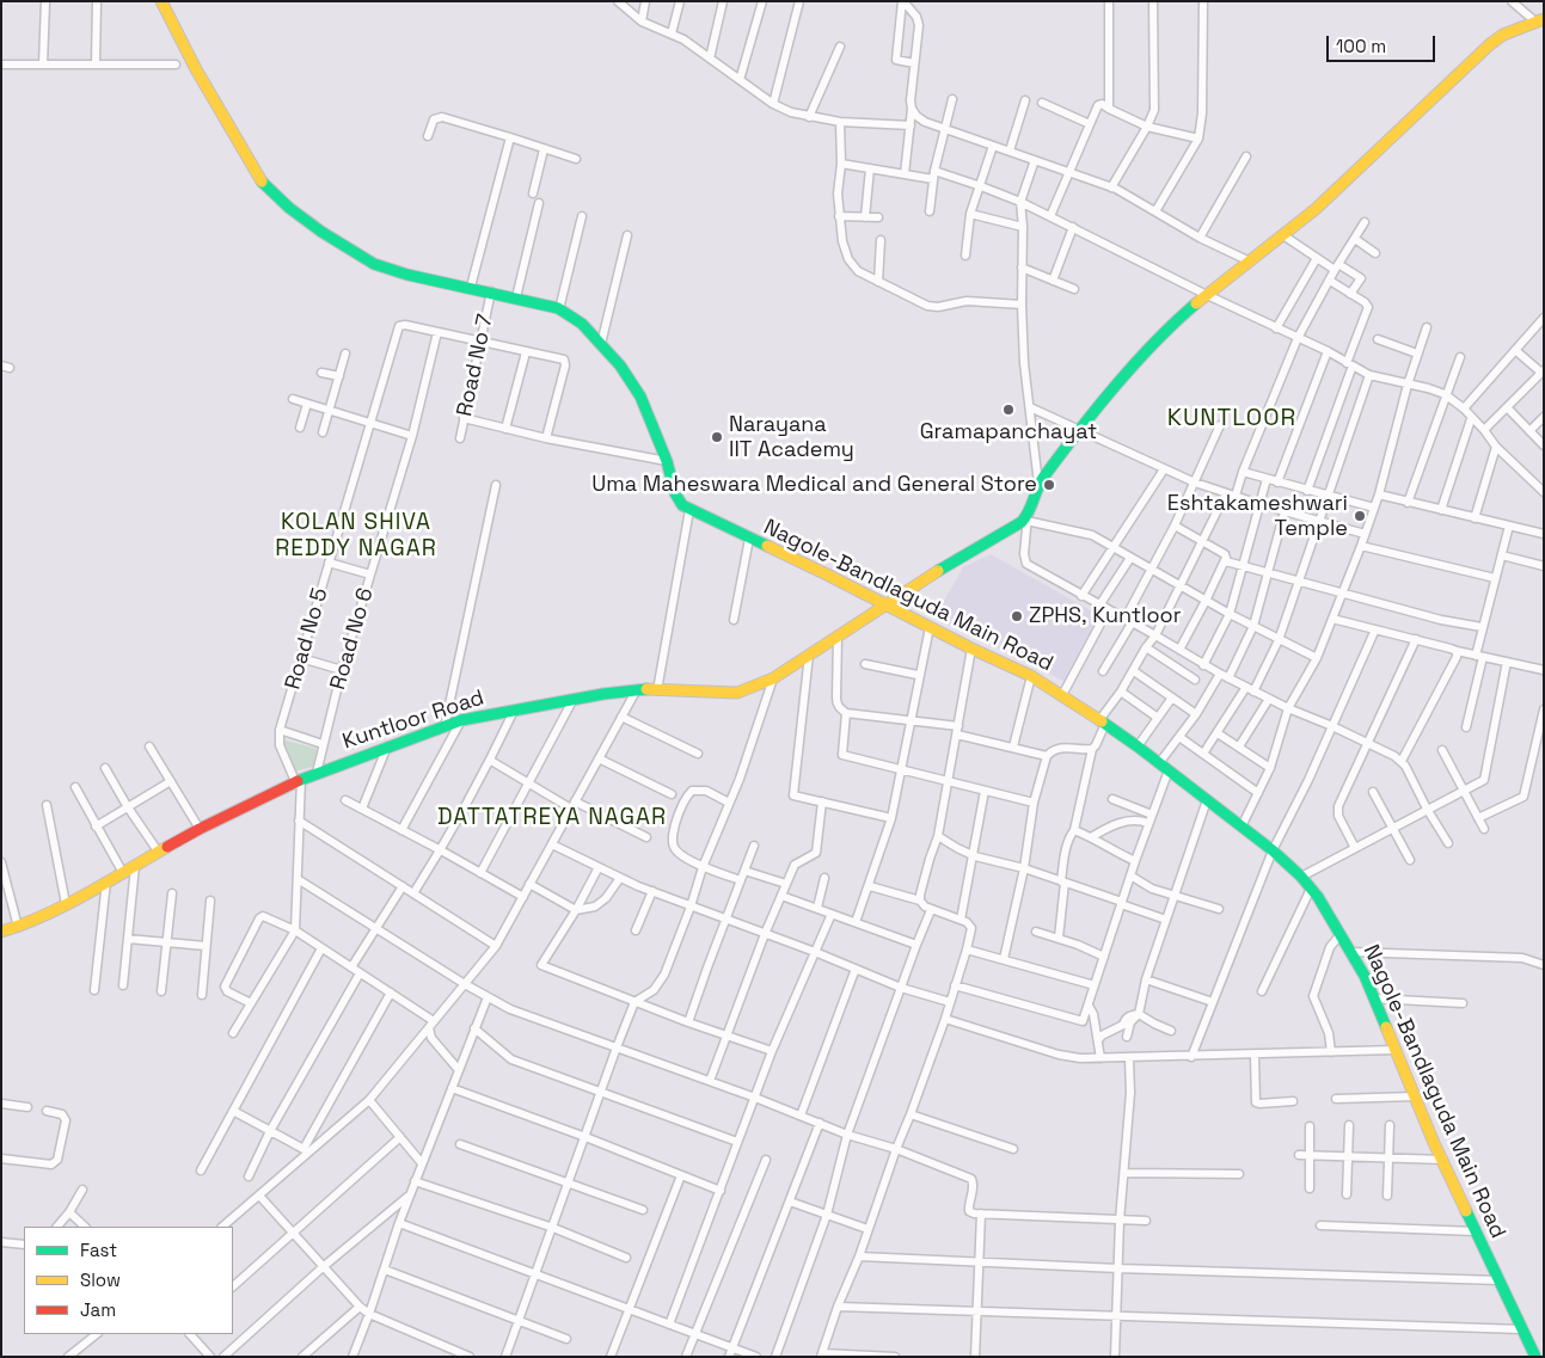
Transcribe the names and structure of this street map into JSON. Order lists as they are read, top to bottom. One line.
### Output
{"streets":{"street":["Road No 7","Nagole-Bandlaguda Main Road","Road No 5","Road No 6","Kuntloor Road"]},"crossings":[["Nagole-Bandlaguda Main Road","Kuntloor Road"],["Road No 5","Road No 6"],["Road No 5","Kuntloor Road"],["Road No 6","Kuntloor Road"]],"districts":["KUNTLOOR","KOLAN SHIVA REDDY NAGAR","DATTATREYA NAGAR"],"places":["Gramapanchayat","Narayana IIT Academy","Uma Maheswara Medical and General Store","Eshtakameshwari Temple","ZPHS, Kuntloor"],"legend":["Fast","Slow","Jam"],"scale_bar":"100 m"}
